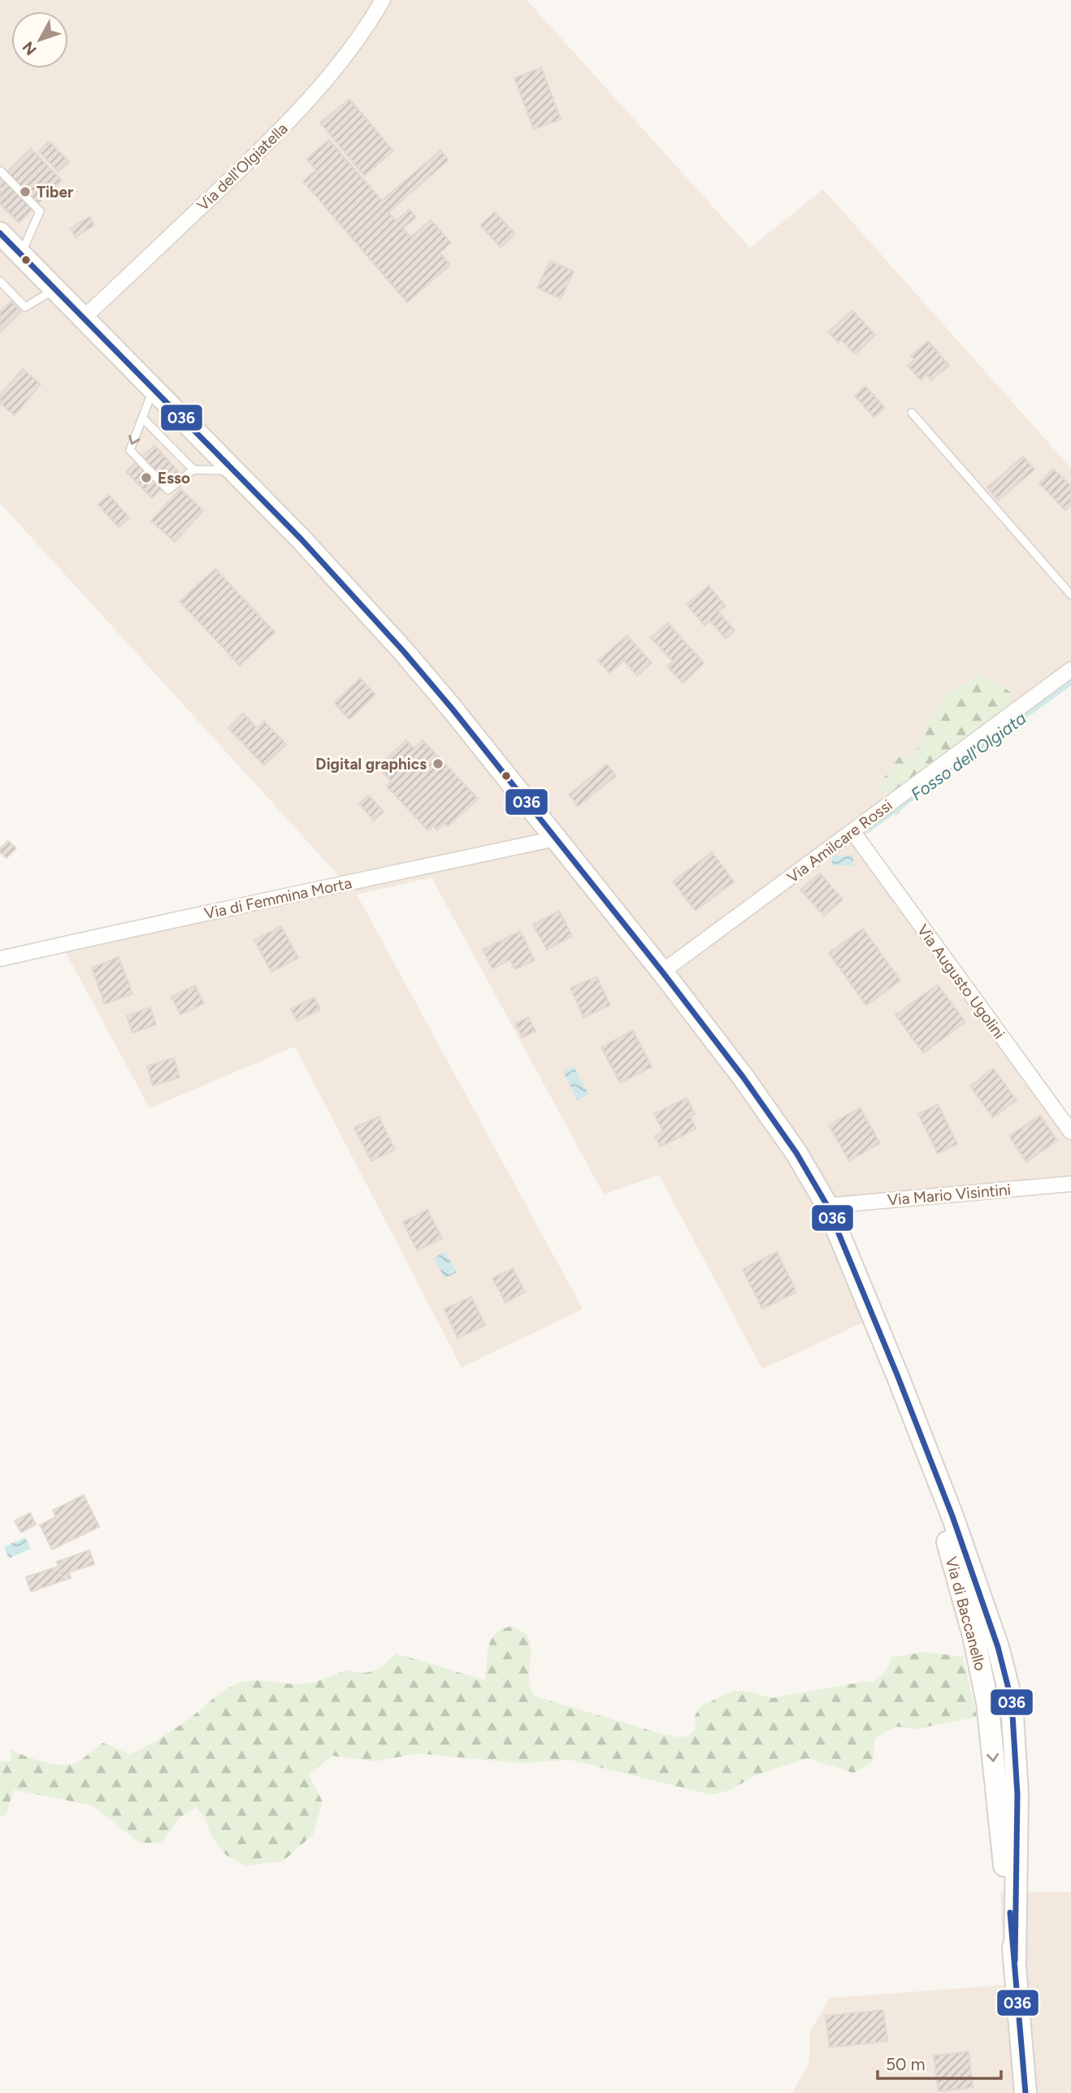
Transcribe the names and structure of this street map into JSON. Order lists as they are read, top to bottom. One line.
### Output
{"streets":{"street":["Via dell'Olgiatella","Via Amilcare Rossi","Via di Femmina Morta","Via Augusto Ugolini","Via Mario Visintini","Via di Baccanello"]},"crossings":[["Via dell'Olgiatella","Via di Baccanello"],["Via Amilcare Rossi","Via Augusto Ugolini"],["Via Amilcare Rossi","Via di Baccanello"],["Via di Femmina Morta","Via di Baccanello"],["Via Mario Visintini","Via di Baccanello"]],"water":["Fosso dell'Olgiata"],"places":["Tiber","Esso","Digital graphics"],"lines":["transit line 036"],"scale_bar":"50 m","north":"bottom left"}
